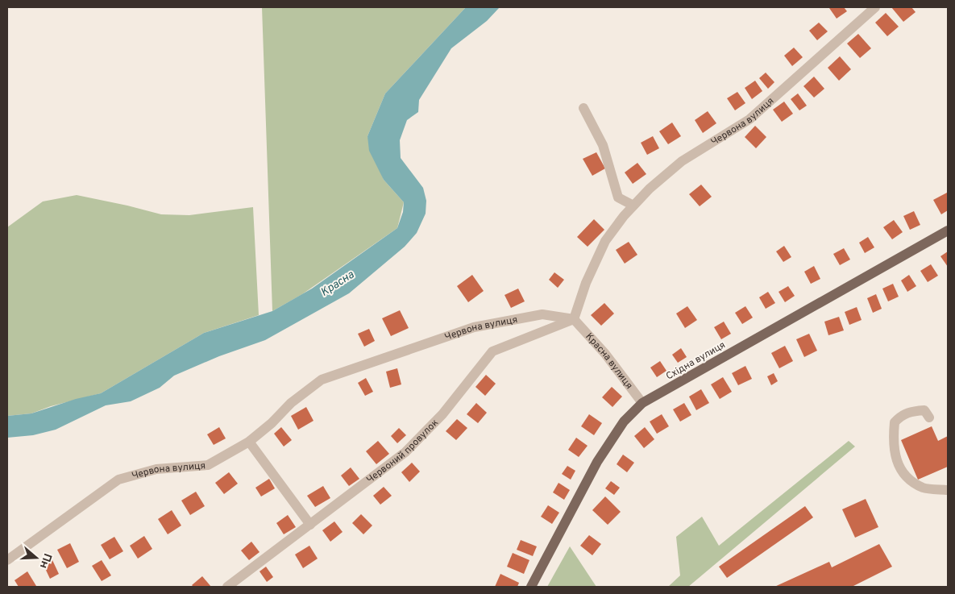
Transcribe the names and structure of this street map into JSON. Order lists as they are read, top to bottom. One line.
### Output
{"streets":{"main road":["Східна вулиця"],"street":["Червона вулиця","Красна вулиця","Червоний провулок"]},"crossings":[["Червона вулиця","Красна вулиця"],["Червона вулиця","Червоний провулок"],["Красна вулиця","Східна вулиця"],["Красна вулиця","Червоний провулок"]],"water":["Красна"],"north":"right"}
